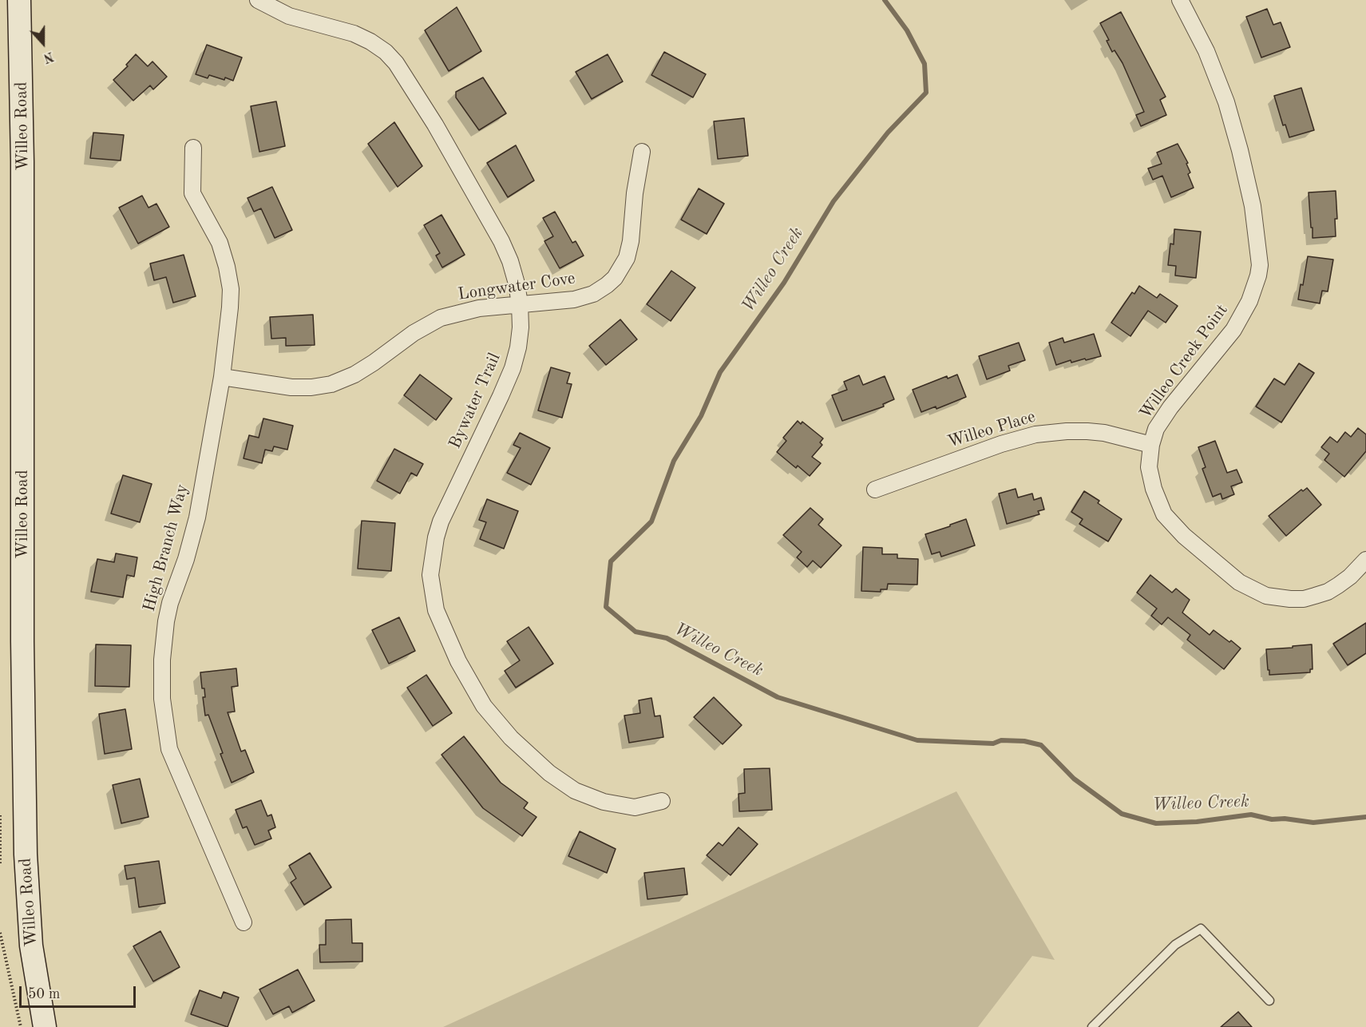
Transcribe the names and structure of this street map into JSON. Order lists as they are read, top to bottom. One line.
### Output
{"streets":{"street":["Willeo Road","Longwater Cove","Willeo Creek Point","Bywater Trail","Willeo Place","High Branch Way"]},"crossings":[["Longwater Cove","Bywater Trail"],["Longwater Cove","High Branch Way"],["Willeo Creek Point","Willeo Place"]],"water":["Willeo Creek"],"scale_bar":"50 m","north":"bottom"}
